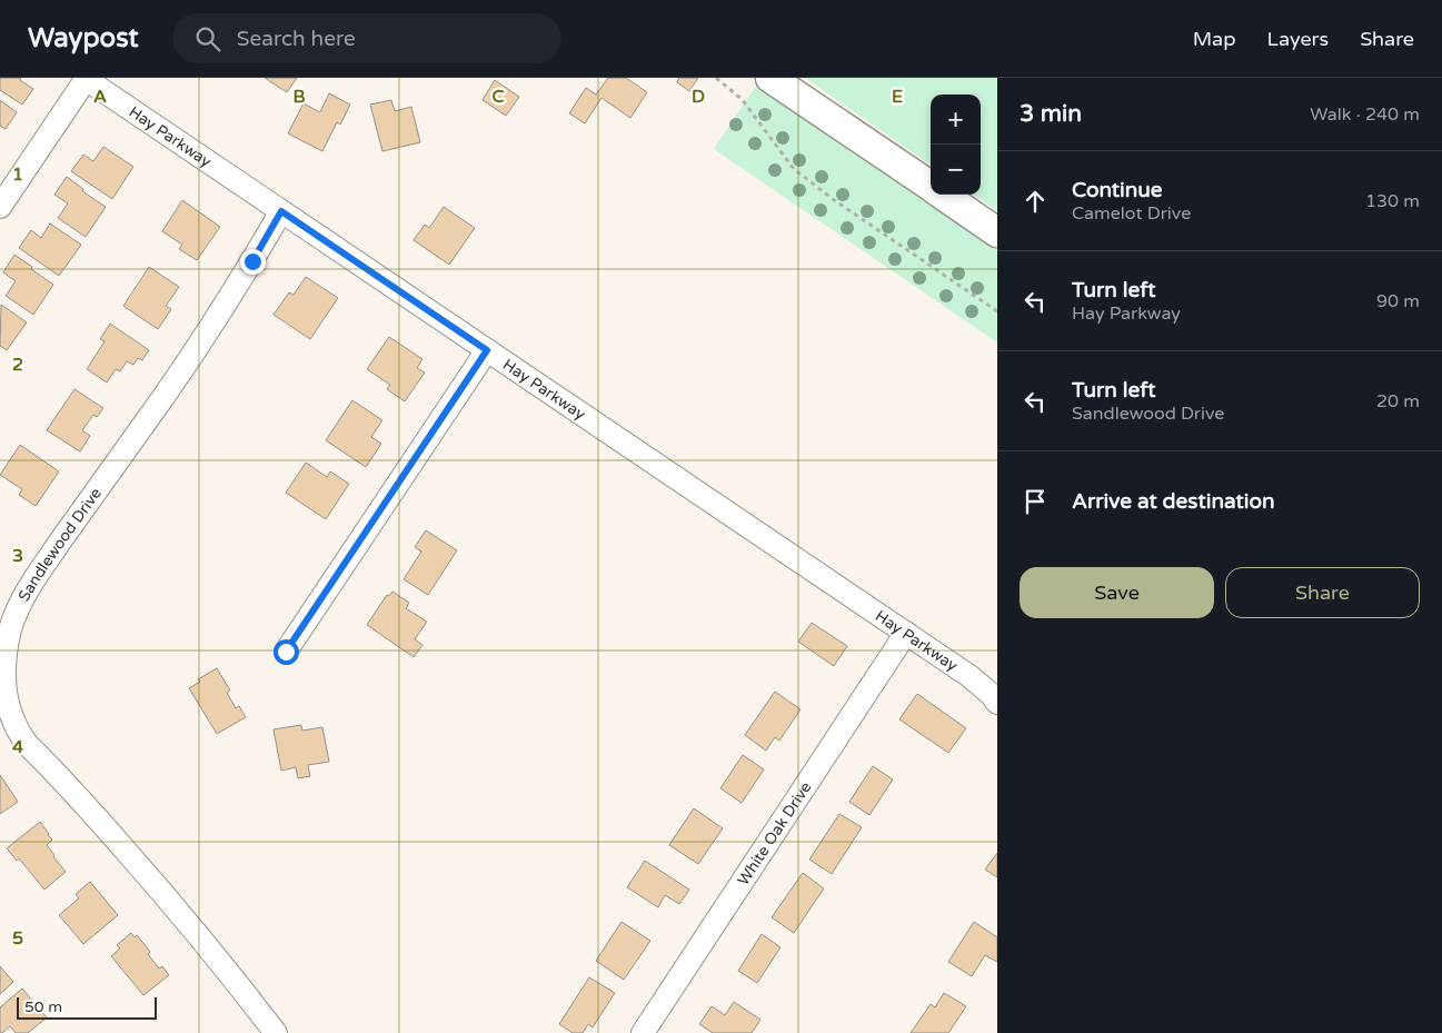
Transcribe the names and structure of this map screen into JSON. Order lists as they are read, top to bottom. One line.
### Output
{"streets":{"street":["Hay Parkway","Sandlewood Drive","White Oak Drive"]},"crossings":[["Hay Parkway","Sandlewood Drive"],["Hay Parkway","White Oak Drive"]],"scale_bar":"50 m","page":{"header":"Waypost","search":"Search here","nav":["Map","Layers","Share"],"heading":["3 min","Walk · 240 m"],"map_buttons":["+","−"],"list":[["Continue","Camelot Drive","130 m"],["Turn left","Hay Parkway","90 m"],["Turn left","Sandlewood Drive","20 m"],"Arrive at destination"],"buttons":["Save","Share"],"scale":"50 m"},"grid":{"columns":["A","B","C","D","E"],"rows":["1","2","3","4","5"]}}
